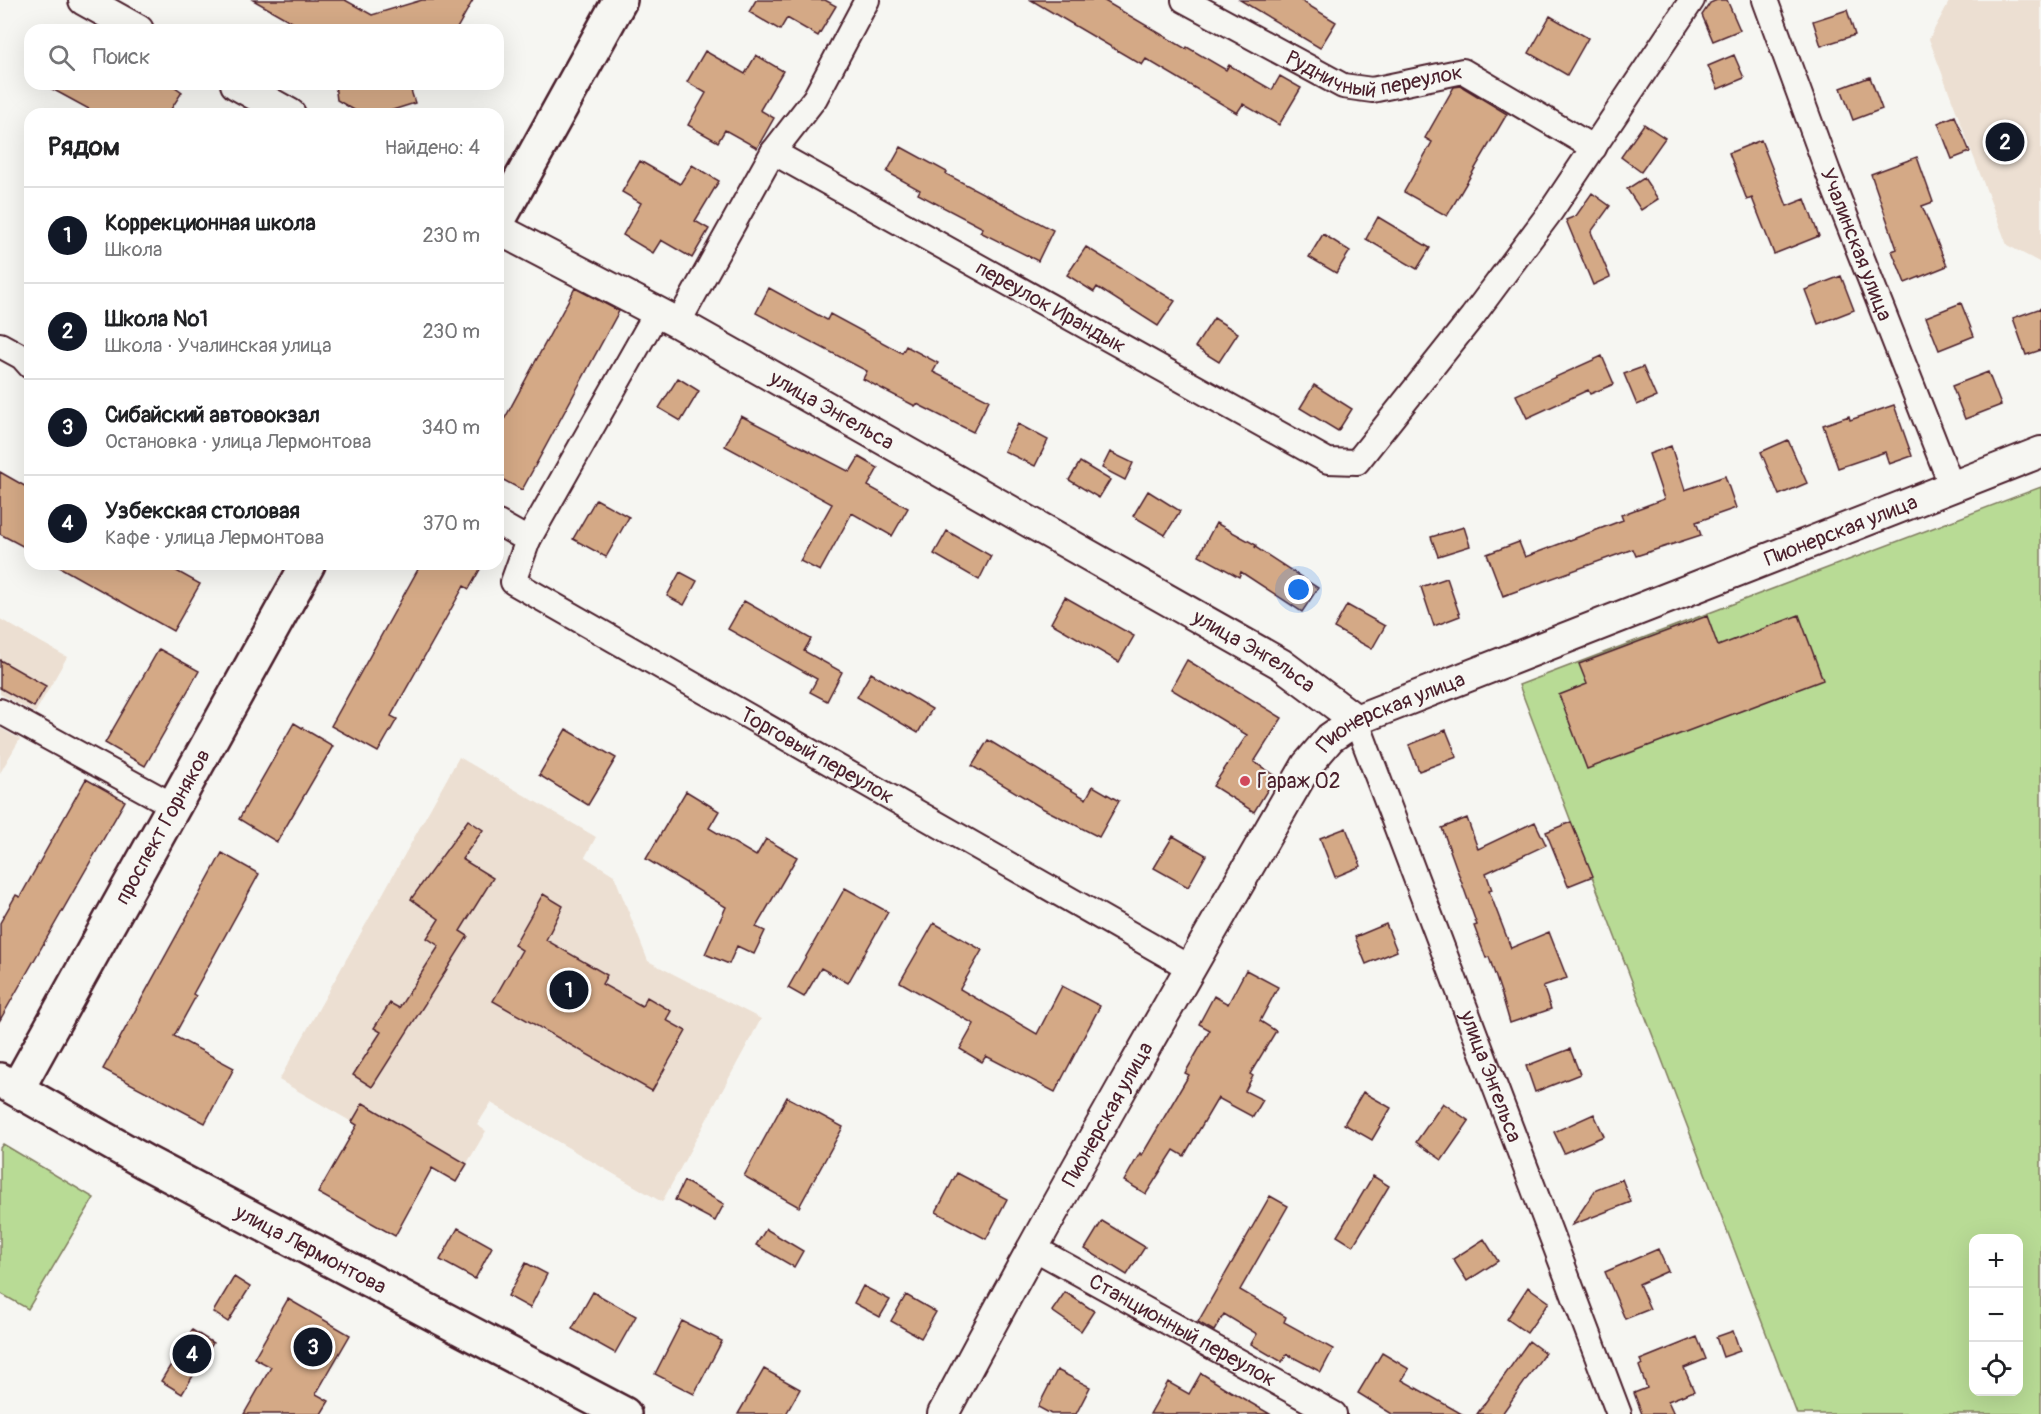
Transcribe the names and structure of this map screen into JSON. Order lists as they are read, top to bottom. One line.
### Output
{"streets":{"main road":["проспект Горняков","улица Лермонтова"],"street":["Рудничный переулок","Учалинская улица","переулок Ирандык","улица Энгельса","Пионерская улица","Торговый переулок","Станционный переулок"]},"crossings":[["Рудничный переулок","переулок Ирандык"],["Учалинская улица","Пионерская улица"],["улица Энгельса","Пионерская улица"],["Пионерская улица","Торговый переулок"],["Пионерская улица","Станционный переулок"],["проспект Горняков","улица Лермонтова"]],"places":["Гараж 02"],"page":{"search":"Поиск","heading":["Рядом","Найдено: 4"],"pins":["2","1","3","4"],"list":[{"mark":"1","name":"Коррекционная школа","note":"Школа","value":"230 m"},{"mark":"2","name":"Школа №1","note":"Школа · Учалинская улица","value":"230 m"},{"mark":"3","name":"Сибайский автовокзал","note":"Остановка · улица Лермонтова","value":"340 m"},{"mark":"4","name":"Узбекская столовая","note":"Кафе · улица Лермонтова","value":"370 m"}],"map_buttons":["+","−"]}}
